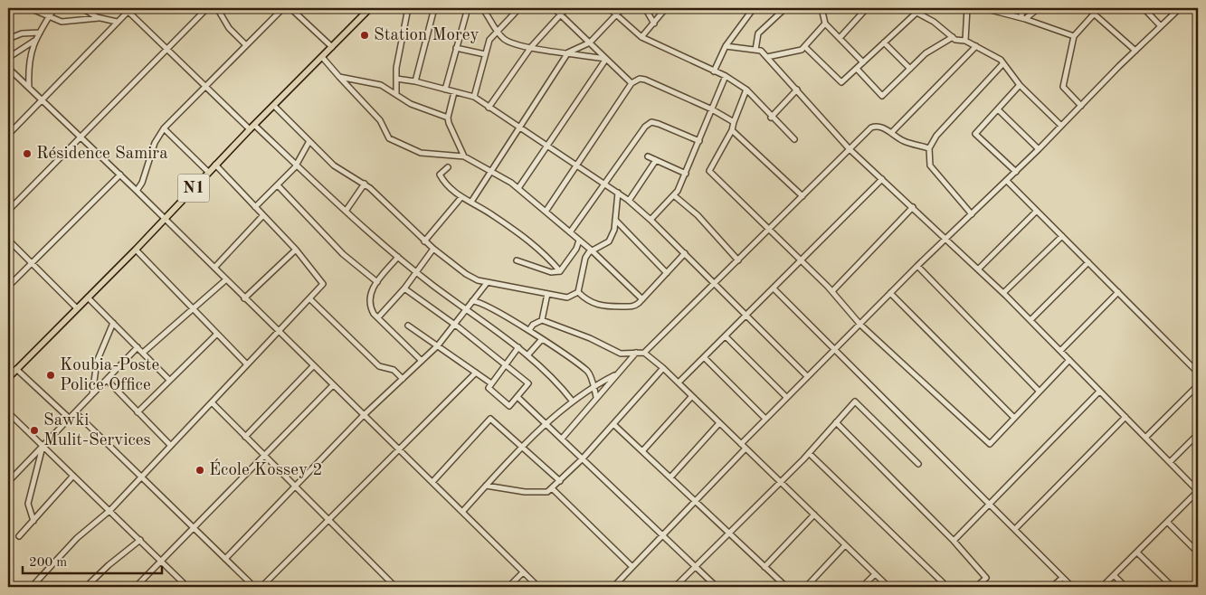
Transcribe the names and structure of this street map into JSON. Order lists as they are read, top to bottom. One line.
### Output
{"streets":{"main road":["N1"]},"places":["Station Morey","Résidence Samira","Koubia-Poste Police Office","Sawki Mulit-Services","École Kossey 2"],"scale_bar":"200 m"}
